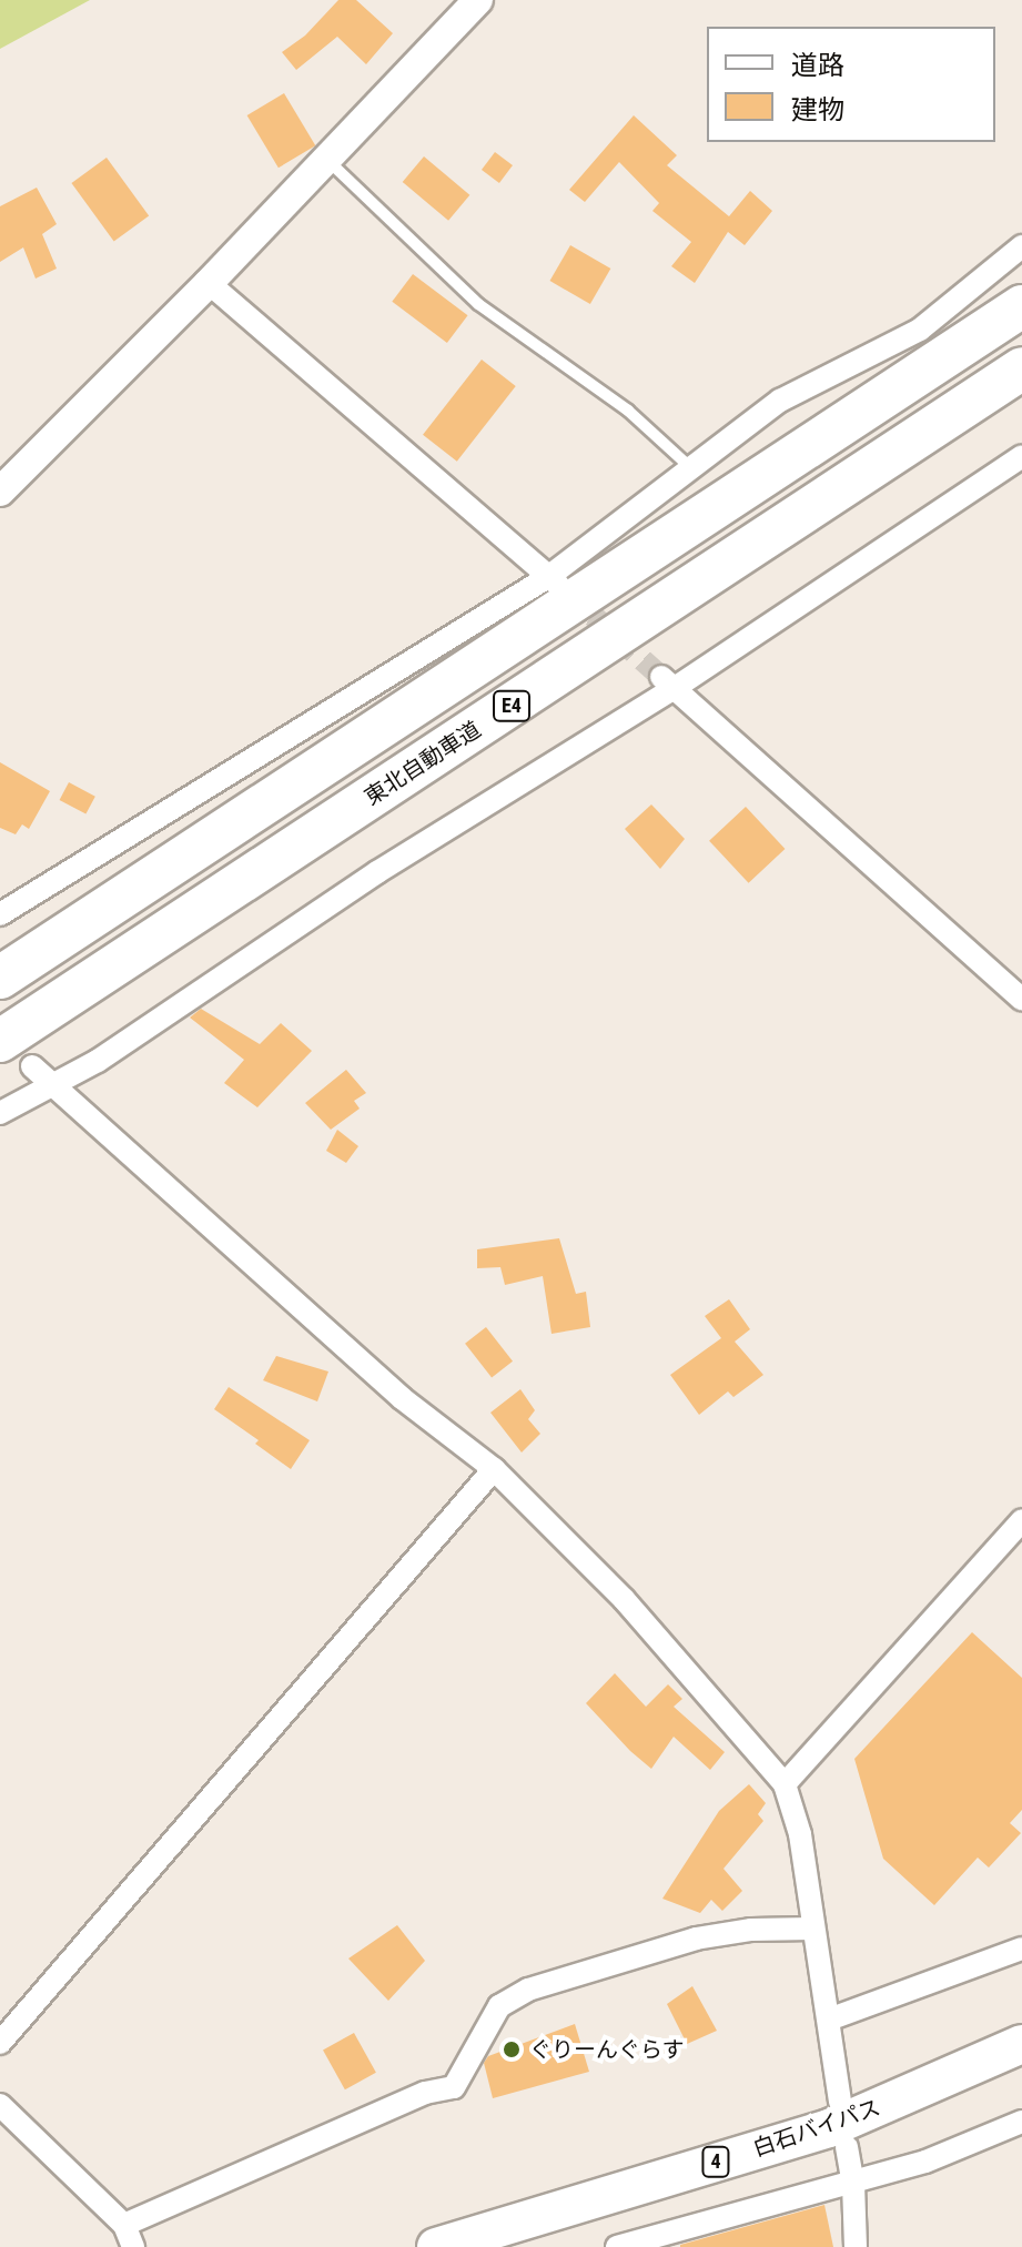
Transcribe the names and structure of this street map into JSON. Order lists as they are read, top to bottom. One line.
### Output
{"streets":{"highway":["E4","東北自動車道","白石バイパス","4"]},"places":["ぐりーんぐらす"],"legend":["道路","建物"]}
